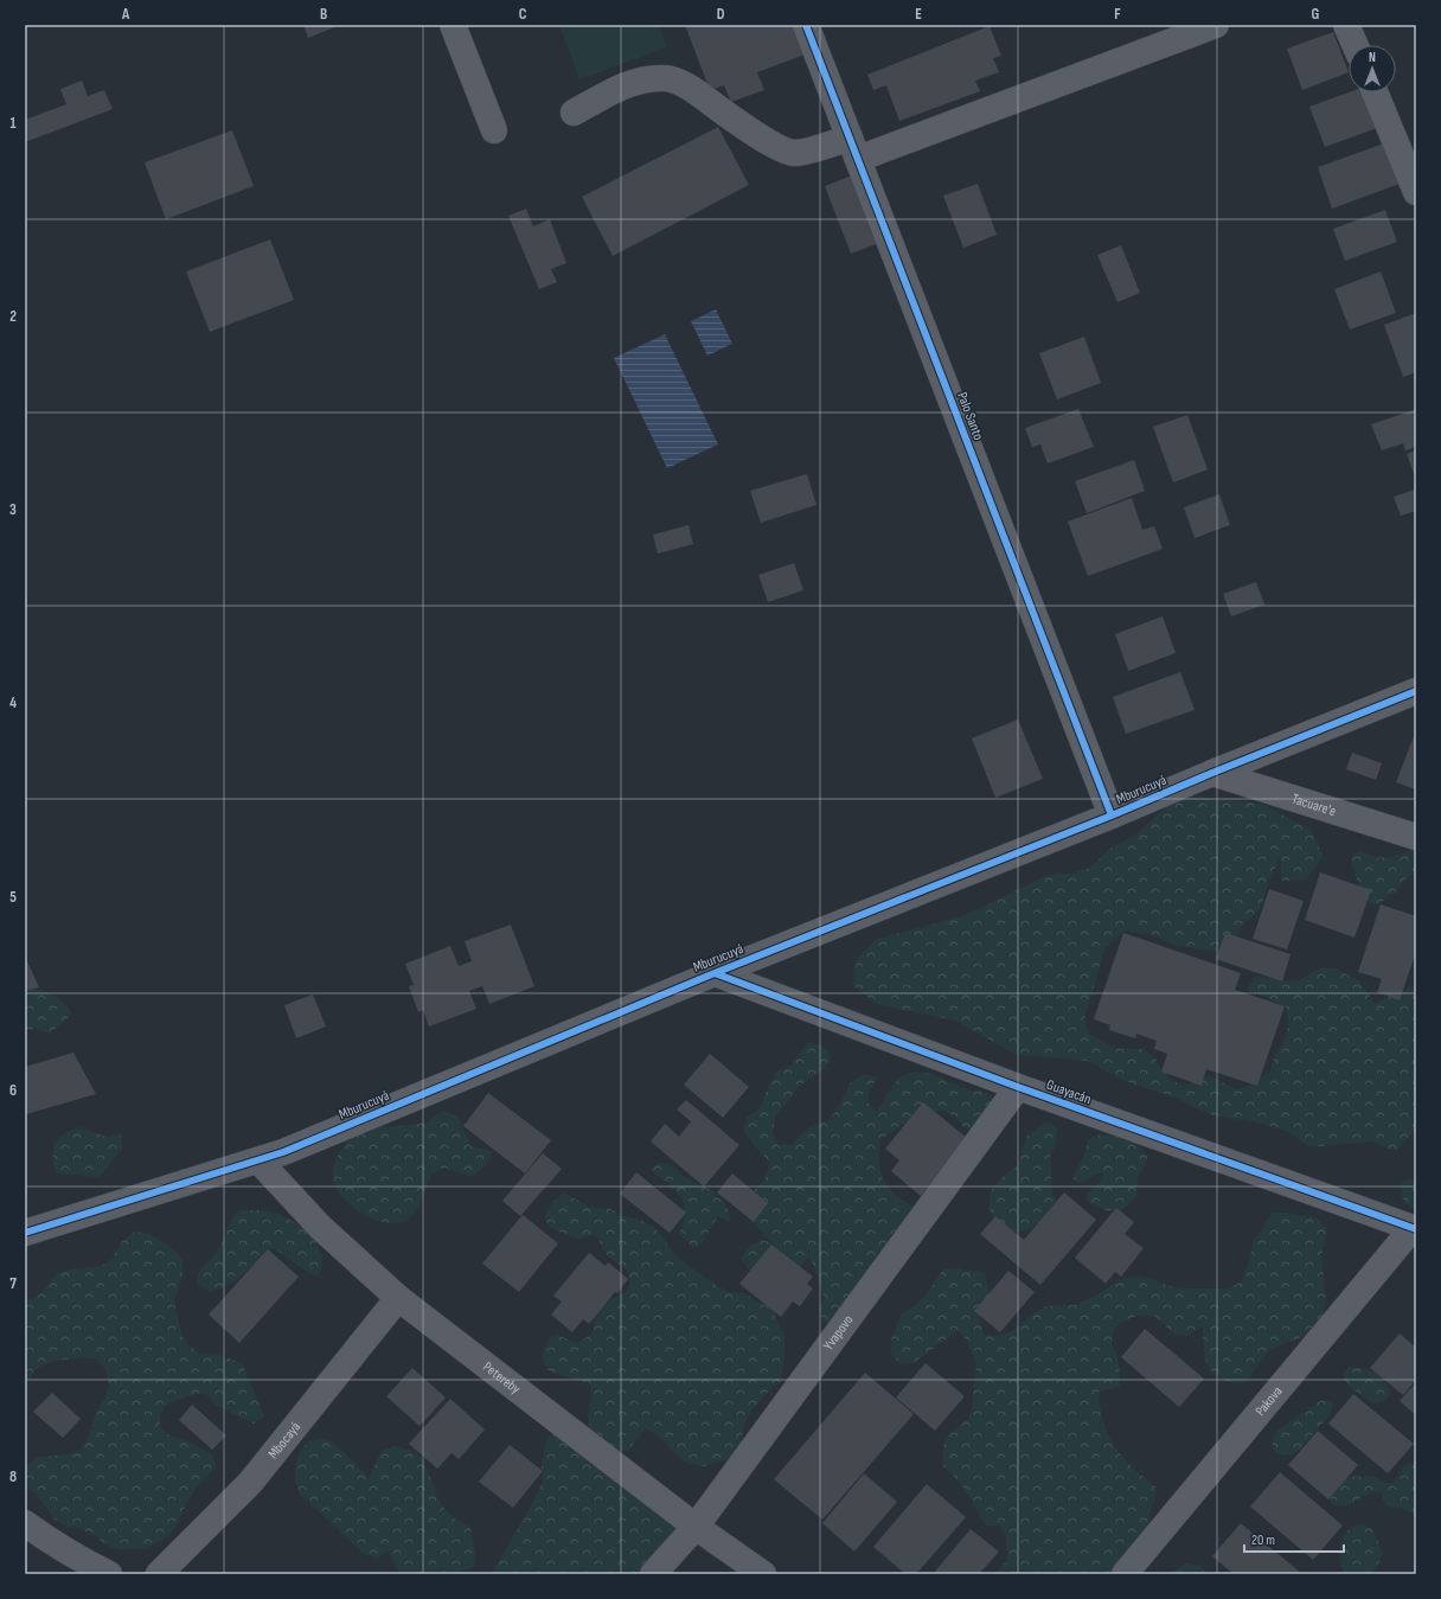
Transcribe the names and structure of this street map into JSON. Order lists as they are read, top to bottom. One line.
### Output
{"streets":{"street":["Palo Santo","Mburucuyá","Tacuare'e","Guayacán","Yvapovo","Petereby","Pakova","Mbocayá"]},"crossings":[["Palo Santo","Mburucuyá"],["Mburucuyá","Tacuare'e"],["Mburucuyá","Guayacán"],["Mburucuyá","Petereby"],["Guayacán","Yvapovo"],["Guayacán","Pakova"],["Yvapovo","Petereby"],["Petereby","Mbocayá"]],"scale_bar":"20 m","north":"top","grid":{"columns":["A","B","C","D","E","F","G"],"rows":["1","2","3","4","5","6","7","8"]}}
